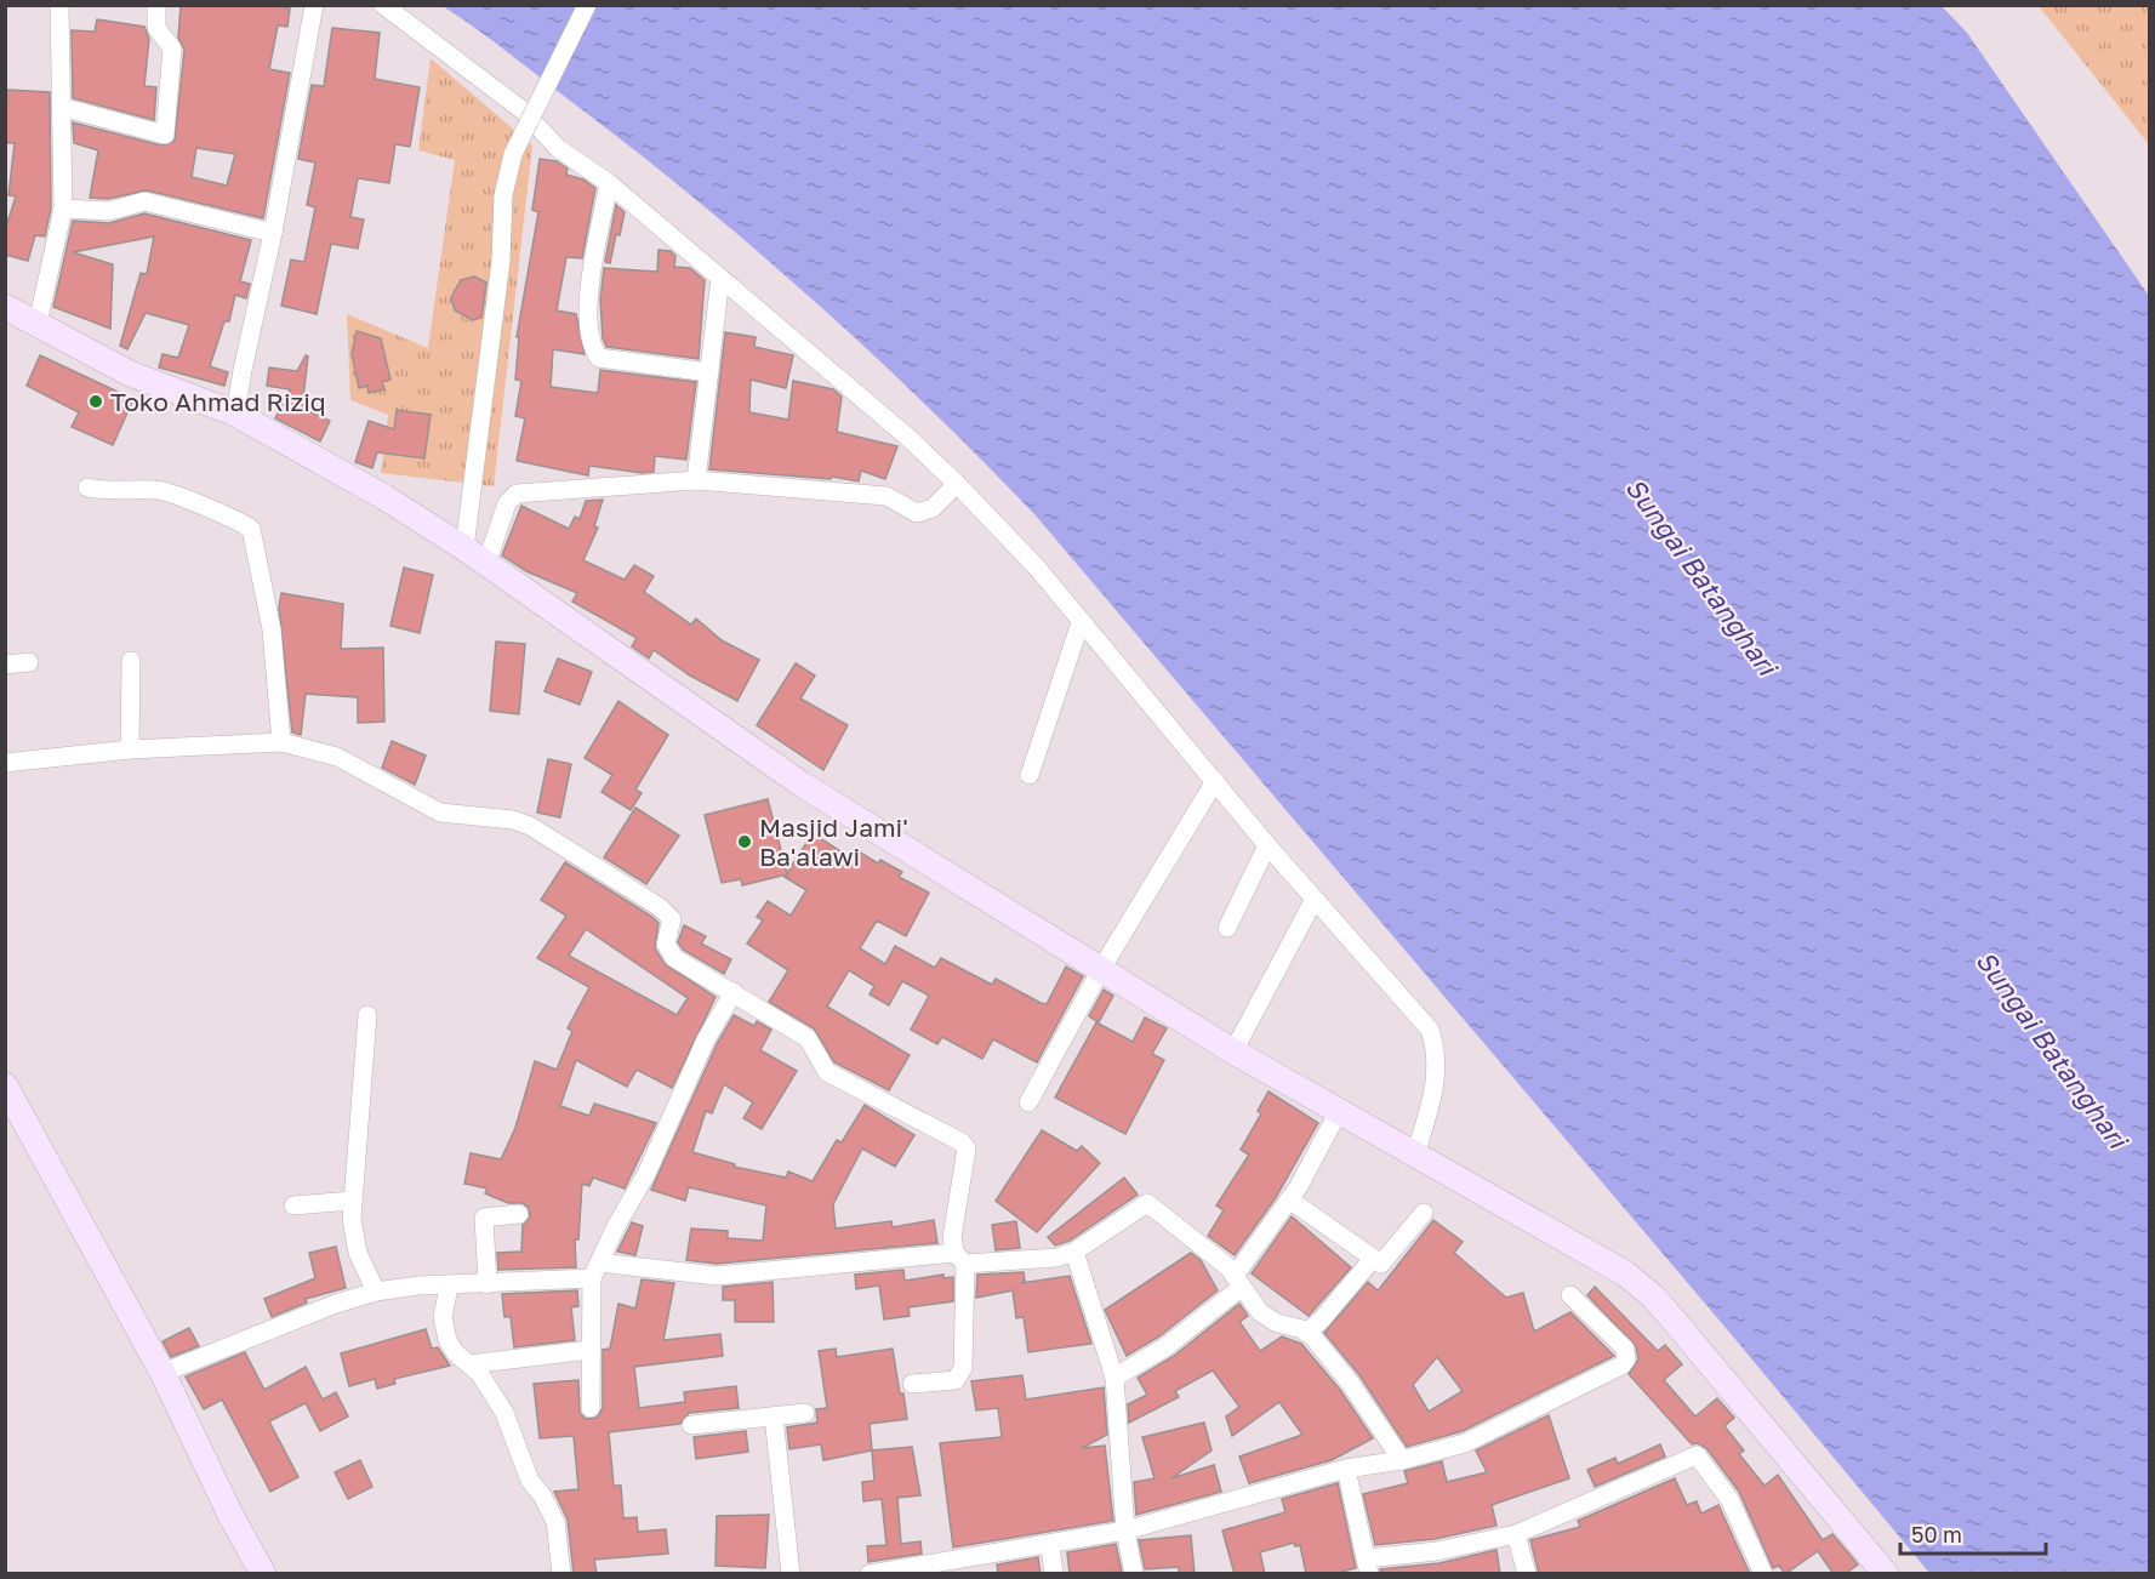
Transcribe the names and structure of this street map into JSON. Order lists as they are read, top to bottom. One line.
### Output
{"water":["Sungai Batanghari"],"places":["Toko Ahmad Riziq","Masjid Jami' Ba'alawi"],"scale_bar":"50 m"}
